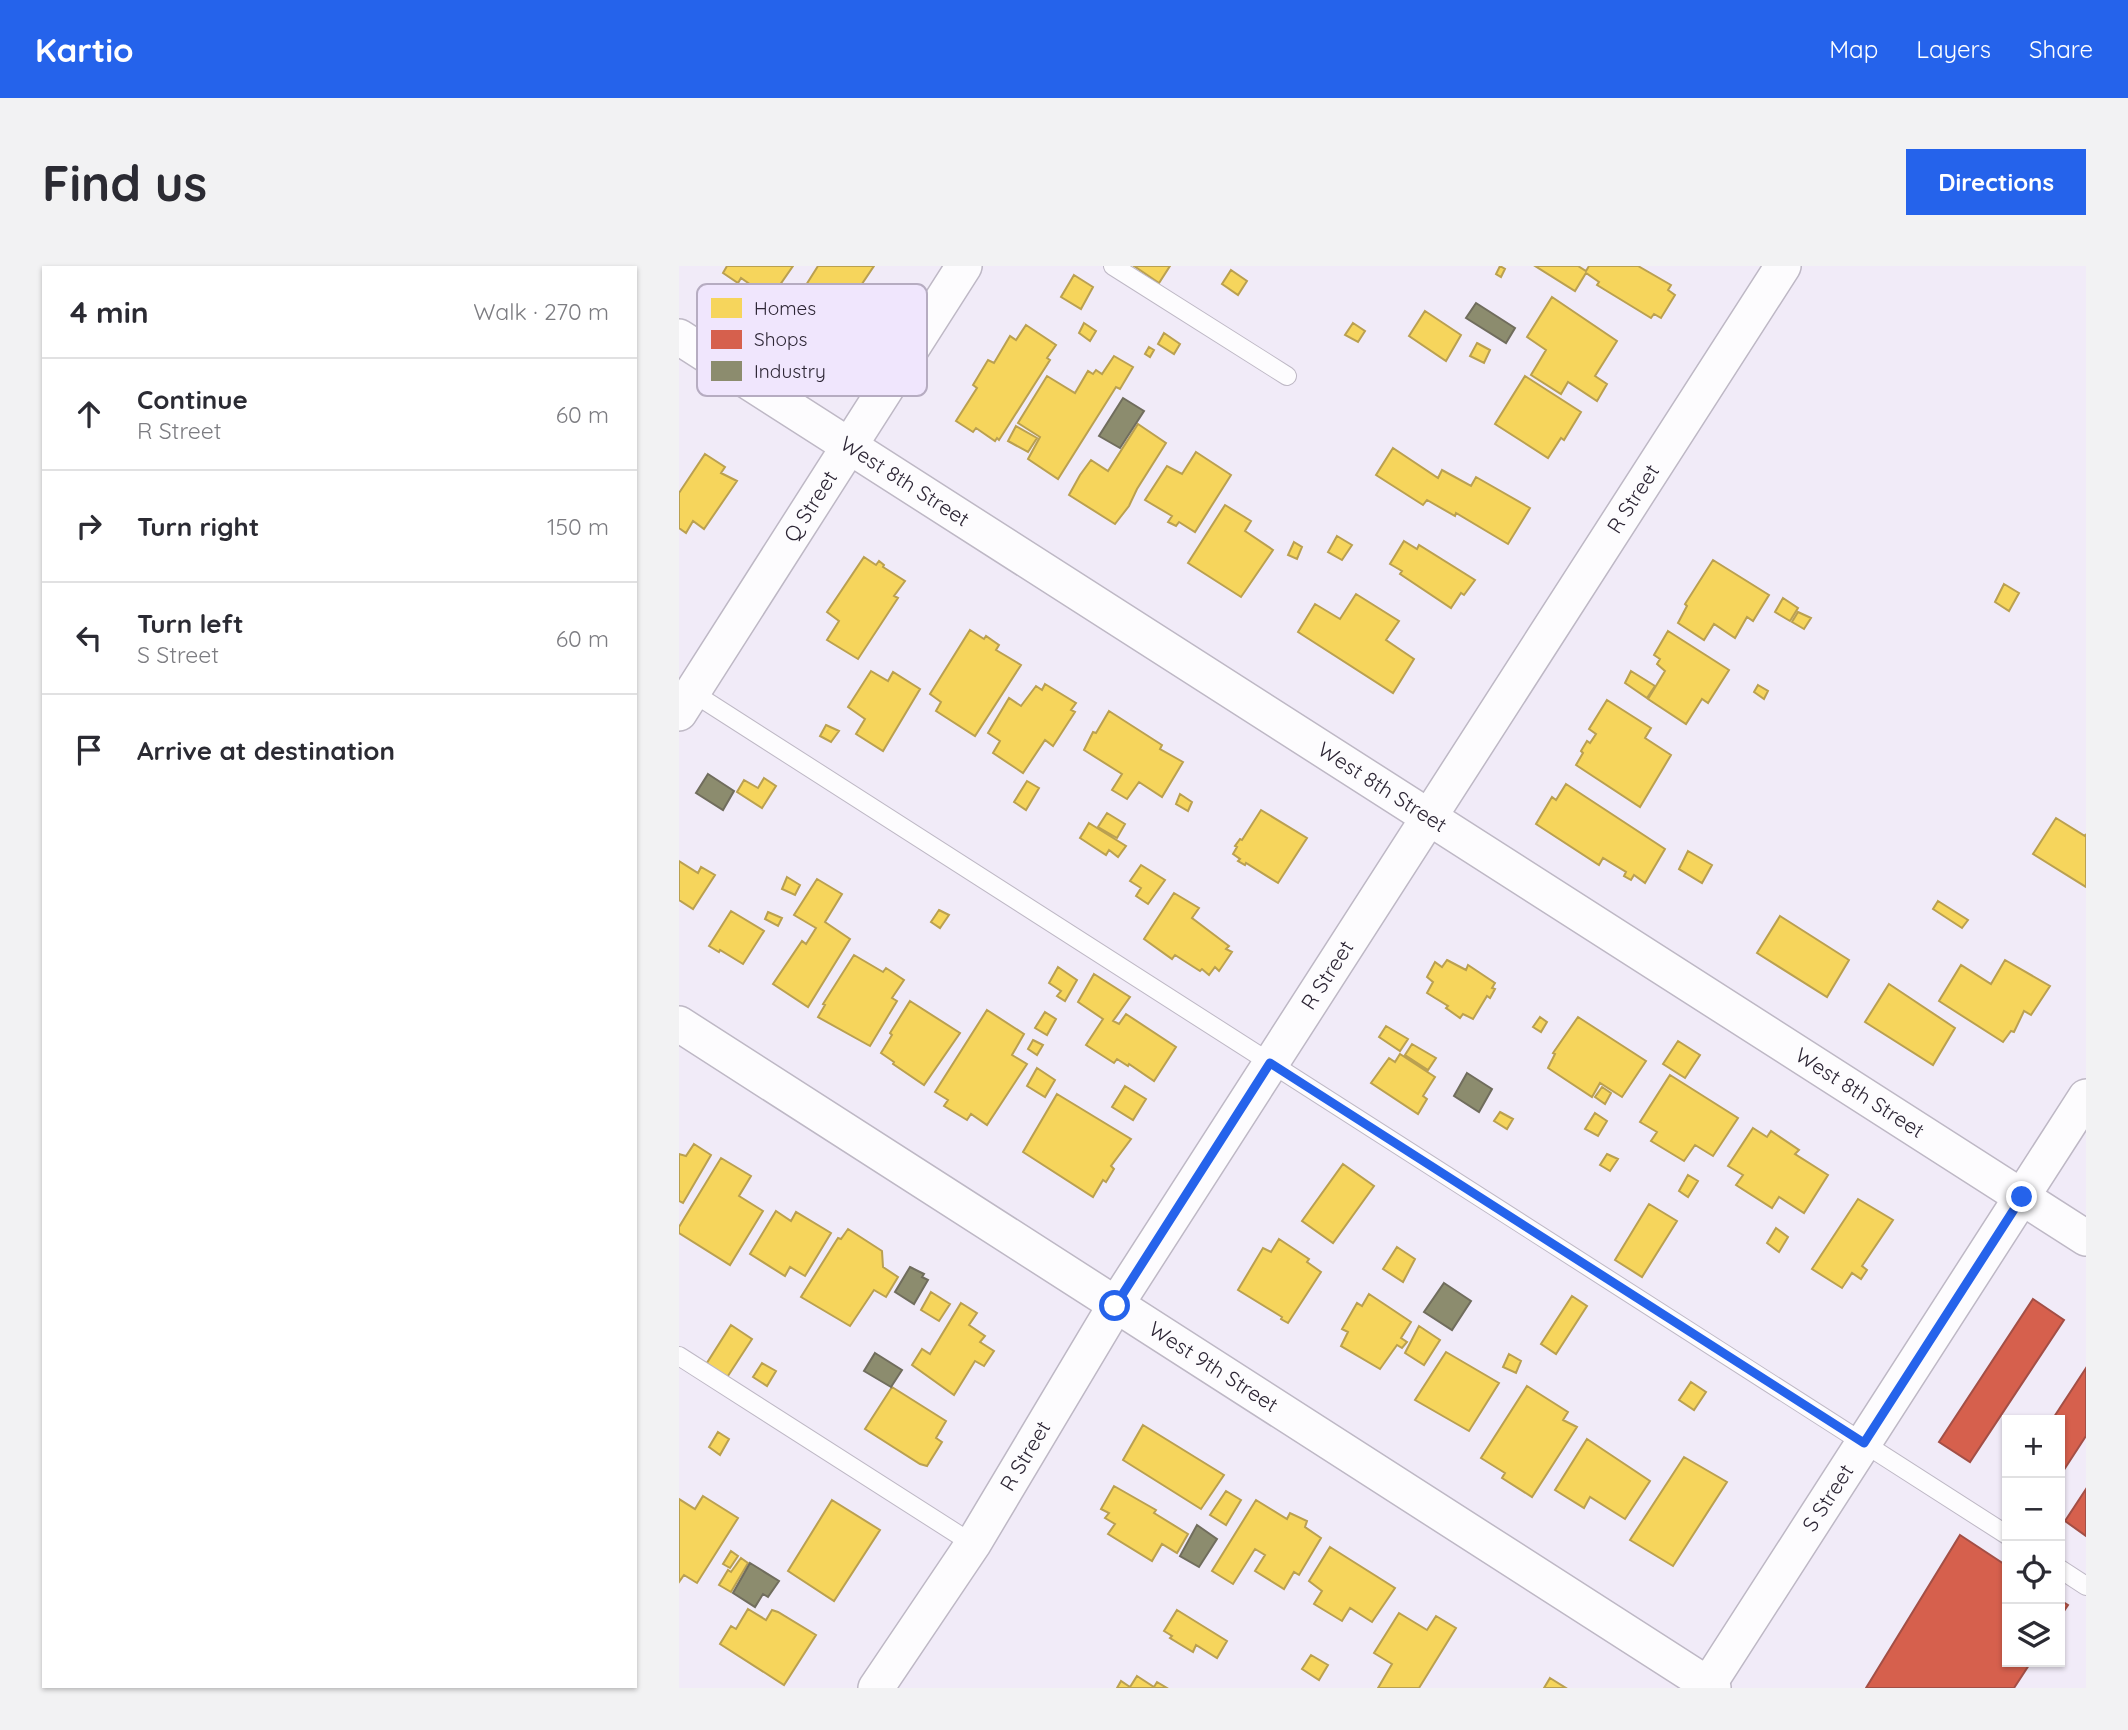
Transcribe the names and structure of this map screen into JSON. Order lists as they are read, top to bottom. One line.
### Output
{"streets":{"street":["West 8th Street","R Street","Q Street","West 9th Street","S Street"]},"crossings":[["West 8th Street","R Street"],["West 8th Street","Q Street"],["West 8th Street","S Street"],["R Street","West 9th Street"],["West 9th Street","S Street"]],"legend":["Homes","Shops","Industry"],"page":{"header":"Kartio","nav":["Map","Layers","Share"],"buttons":"Directions","title":"Find us","heading":["4 min","Walk · 270 m"],"list":[["Continue","R Street","60 m"],["Turn right","150 m"],["Turn left","S Street","60 m"],"Arrive at destination"],"map_buttons":["+","−"]}}
